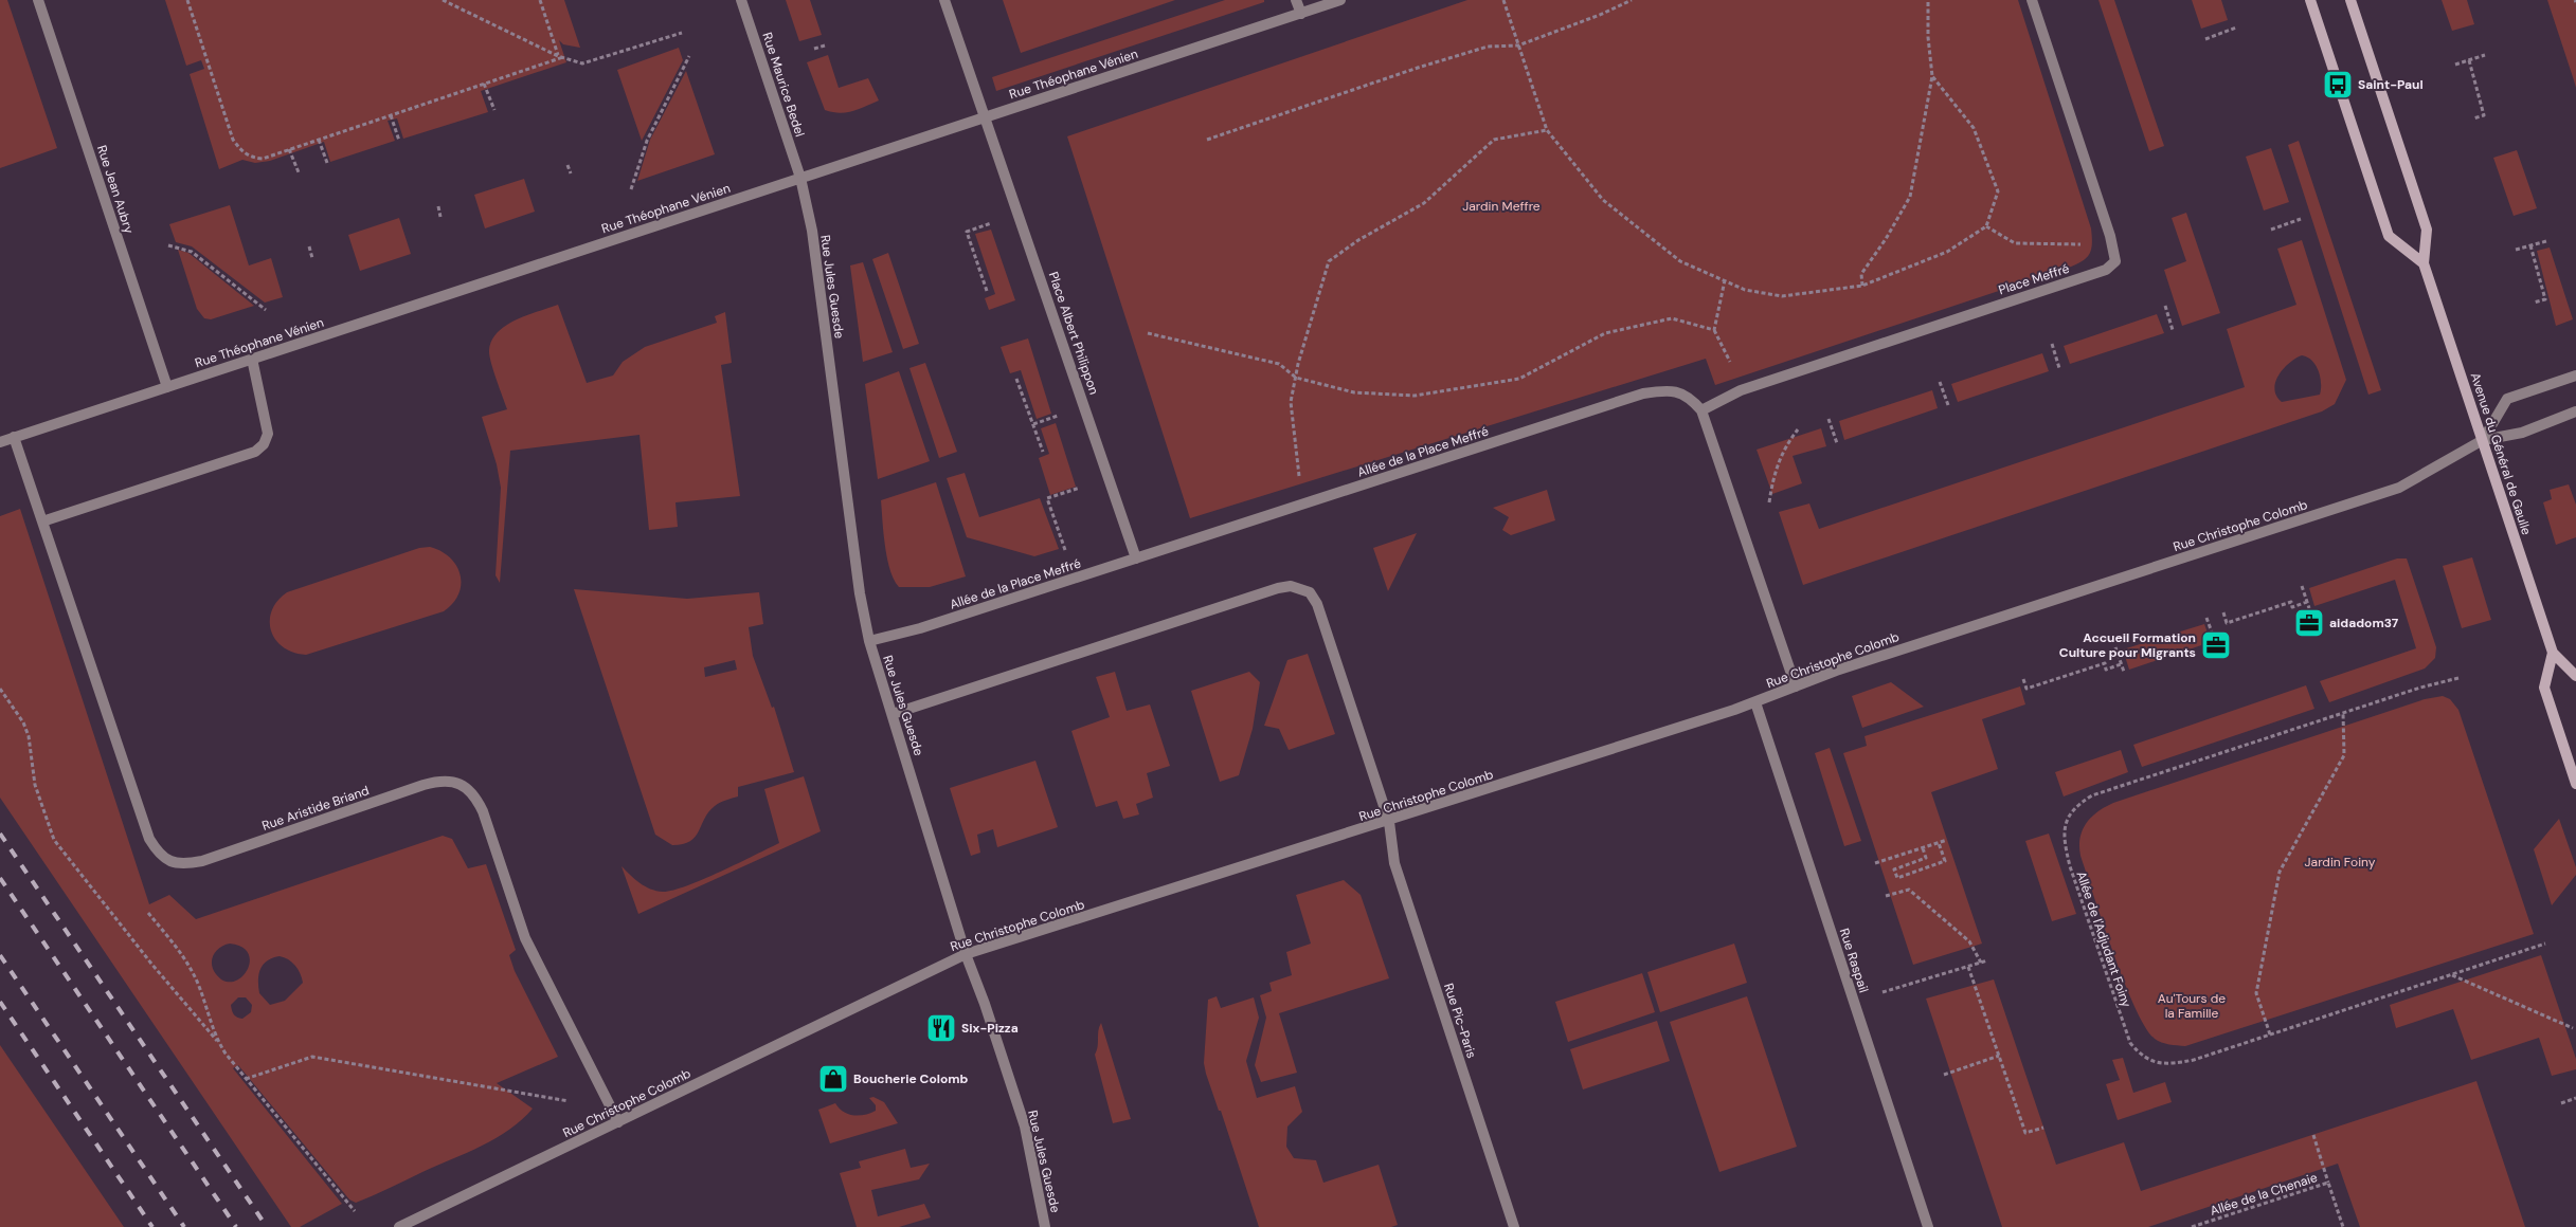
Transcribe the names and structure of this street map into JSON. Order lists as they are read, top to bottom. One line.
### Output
{"streets":{"main road":["Avenue du Général de Gaulle"],"street":["Rue Théophane Vénien","Rue Maurice Bedel","Rue Jean Aubry","Place Meffré","Rue Jules Guesde","Place Albert Philippon","Allée de la Place Meffré","Rue Christophe Colomb","Rue Aristide Briand","Rue Raspail","Rue Pic-Paris"],"path":["Allée de l'Adjudant Foiny","Allée de la Chenaie"]},"crossings":[["Rue Théophane Vénien","Rue Maurice Bedel"],["Rue Théophane Vénien","Rue Jean Aubry"],["Rue Théophane Vénien","Rue Jules Guesde"],["Rue Théophane Vénien","Place Albert Philippon"],["Rue Théophane Vénien","Rue Aristide Briand"],["Rue Maurice Bedel","Rue Jules Guesde"],["Place Meffré","Allée de la Place Meffré"],["Rue Jules Guesde","Allée de la Place Meffré"],["Rue Jules Guesde","Rue Christophe Colomb"],["Place Albert Philippon","Allée de la Place Meffré"],["Avenue du Général de Gaulle","Rue Christophe Colomb"],["Rue Christophe Colomb","Rue Aristide Briand"],["Rue Christophe Colomb","Rue Raspail"],["Rue Christophe Colomb","Rue Pic-Paris"]],"parks":["Jardin Meffre","Jardin Foiny","Au'Tours de la Famille"],"places":{"bus stop":["Saint-Paul"],"office":["aidadom37","Accueil Formation Culture pour Migrants"],"restaurant":["Six-Pizza"],"shop":["Boucherie Colomb"]}}
